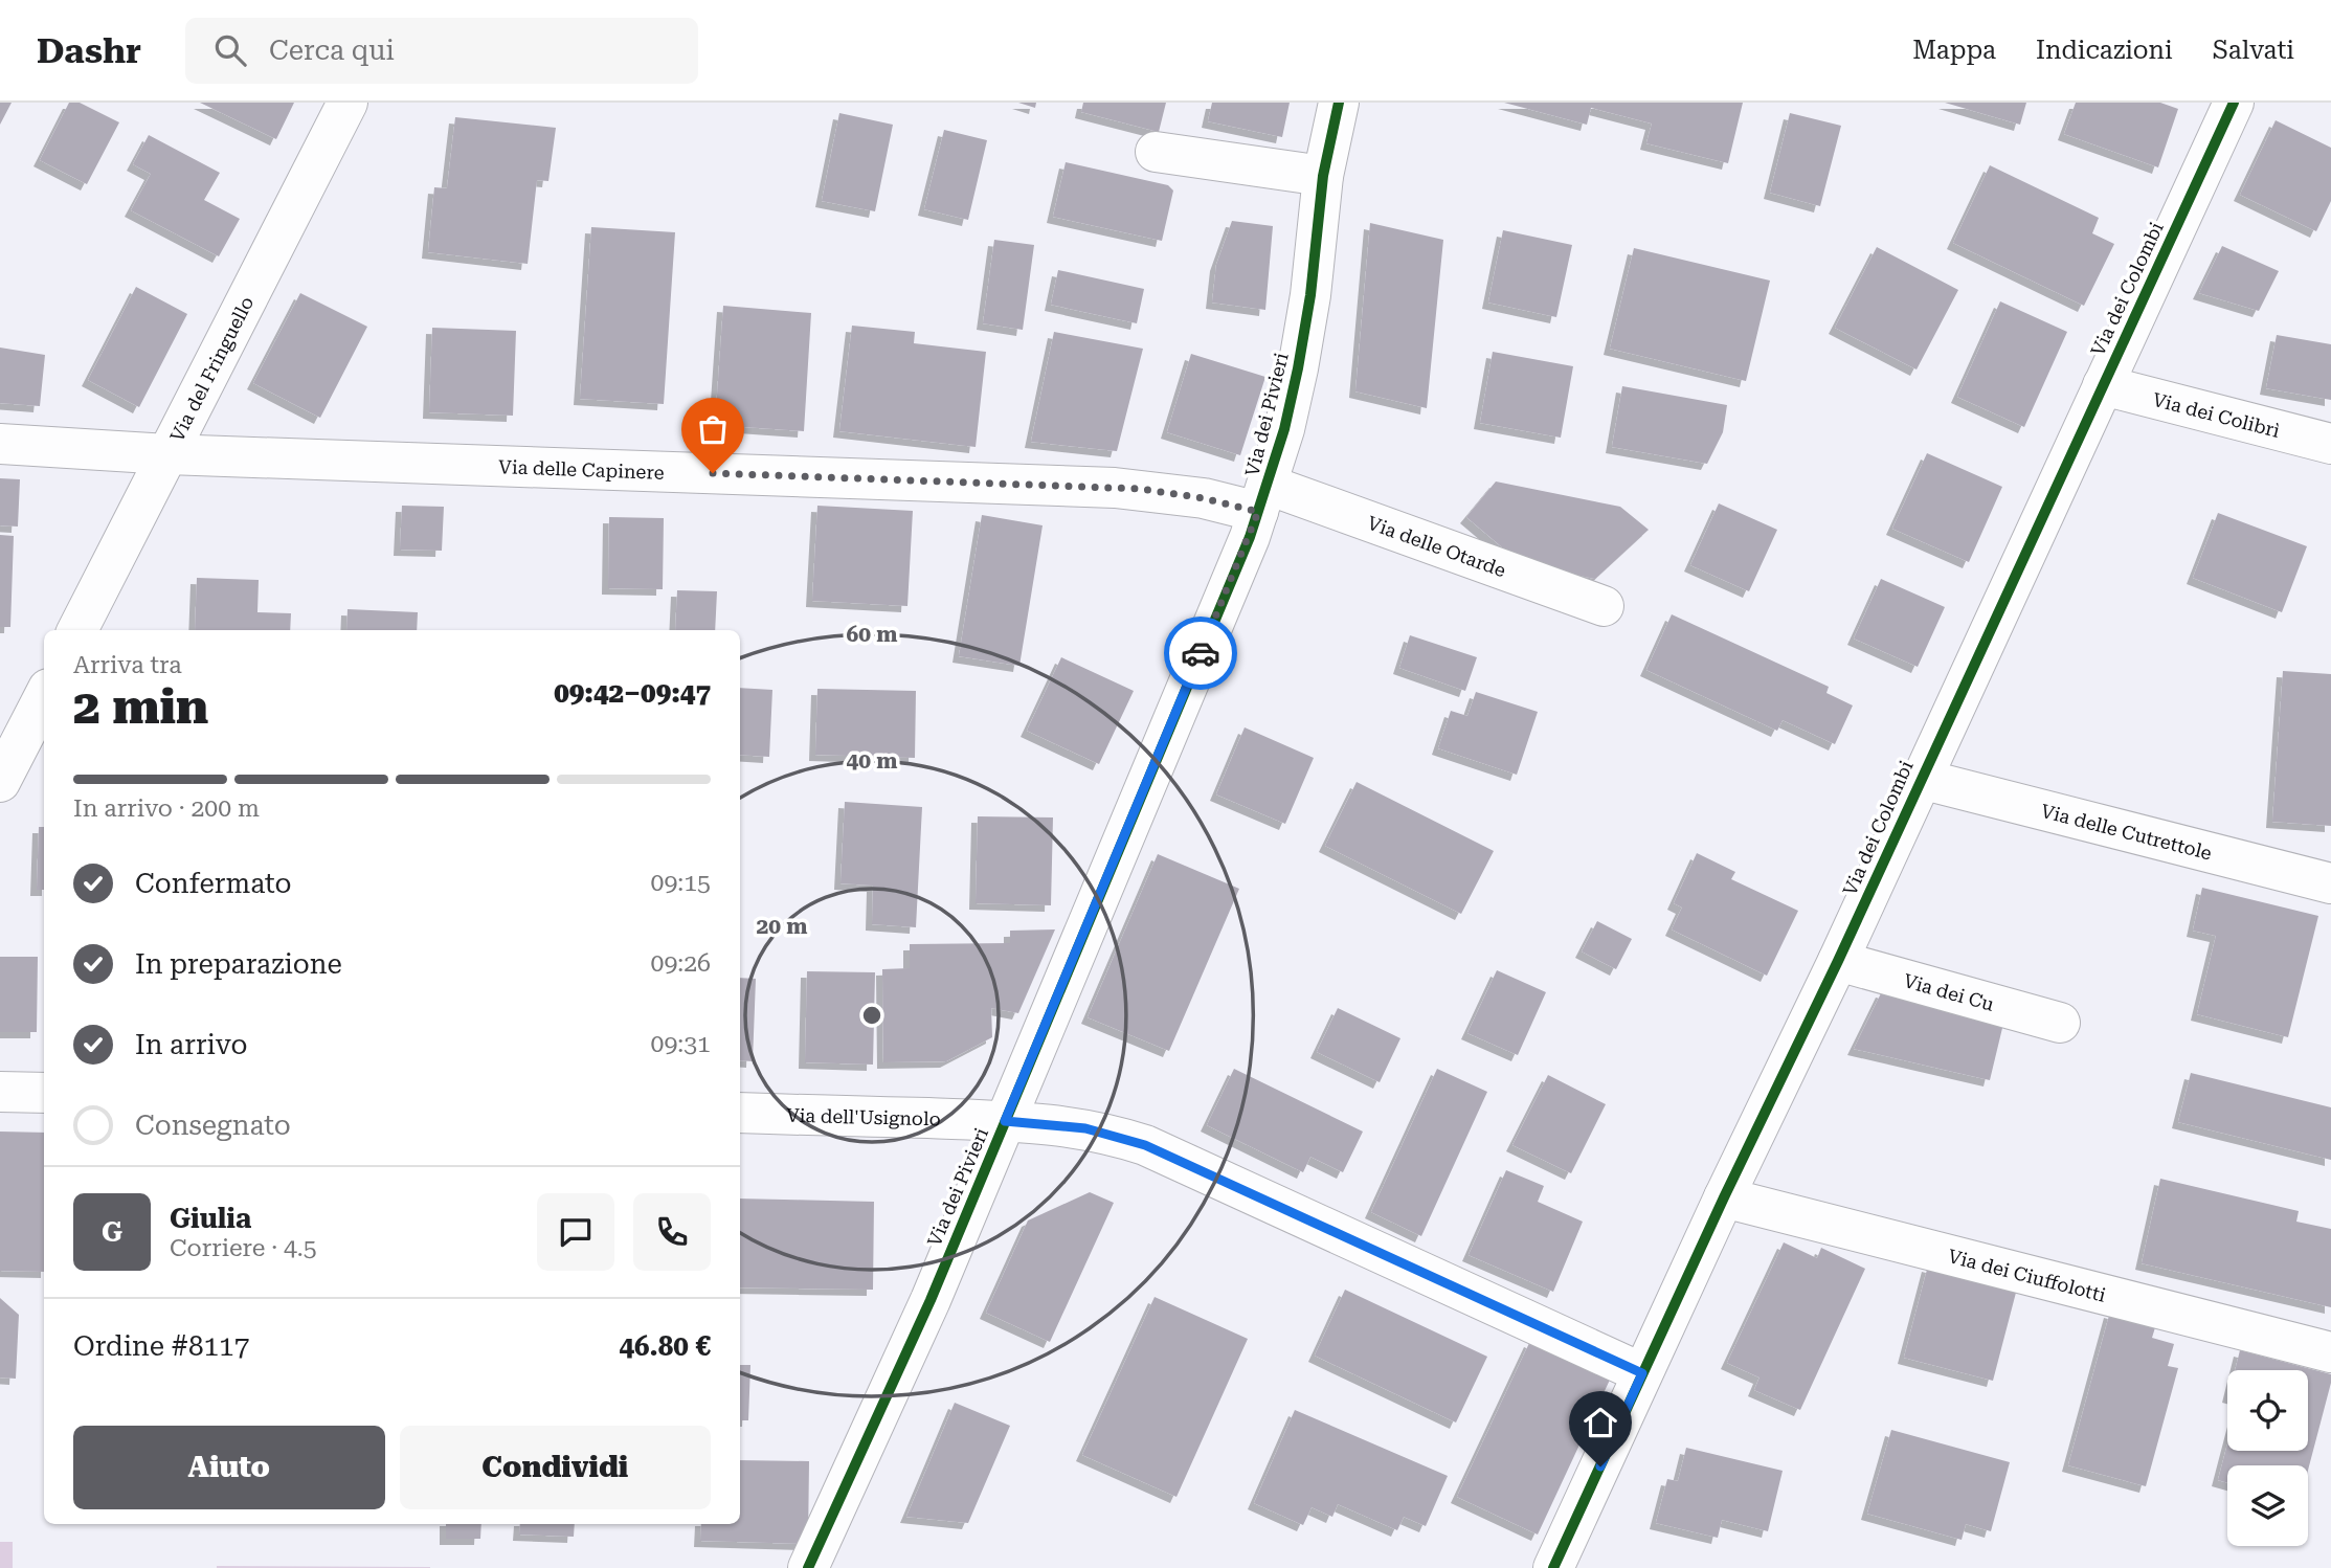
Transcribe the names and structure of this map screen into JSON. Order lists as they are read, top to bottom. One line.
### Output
{"streets":{"street":["Via dei Colombi","Via del Fringuello","Via dei Pivieri","Via dei Colibrì","Via delle Capinere","Via delle Otarde","Via delle Cutrettole","Via dei Cu","Via dell'Usignolo","Via dei Ciuffolotti"]},"crossings":[["Via dei Colombi","Via dei Colibrì"],["Via dei Colombi","Via delle Cutrettole"],["Via dei Colombi","Via dei Cu"],["Via dei Colombi","Via dell'Usignolo"],["Via dei Colombi","Via dei Ciuffolotti"],["Via del Fringuello","Via delle Capinere"],["Via dei Pivieri","Via delle Capinere"],["Via dei Pivieri","Via delle Otarde"],["Via dei Pivieri","Via dell'Usignolo"],["Via delle Capinere","Via delle Otarde"]],"page":{"header":"Dashr","search":"Cerca qui","nav":["Mappa","Indicazioni","Salvati"],"heading":["2 min","Arriva tra","09:42–09:47"],"panel":["Giulia","Corriere · 4.5","Ordine #8117","46.80 €"],"bar":"In arrivo · 200 m","list":[["Confermato","09:15"],["In preparazione","09:26"],["In arrivo","09:31"],"Consegnato"],"round":"G","buttons":["Aiuto","Condividi"]},"rings":["60 m","40 m","20 m"]}
